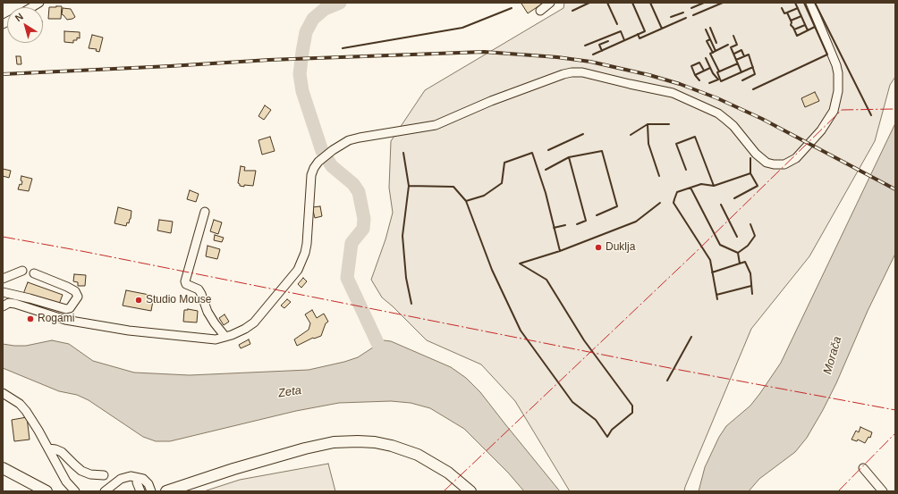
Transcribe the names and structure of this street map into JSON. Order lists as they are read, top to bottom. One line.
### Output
{"water":["Morača","Zeta"],"places":["Duklja","Studio Mouse","Rogami"],"north":"top left"}
